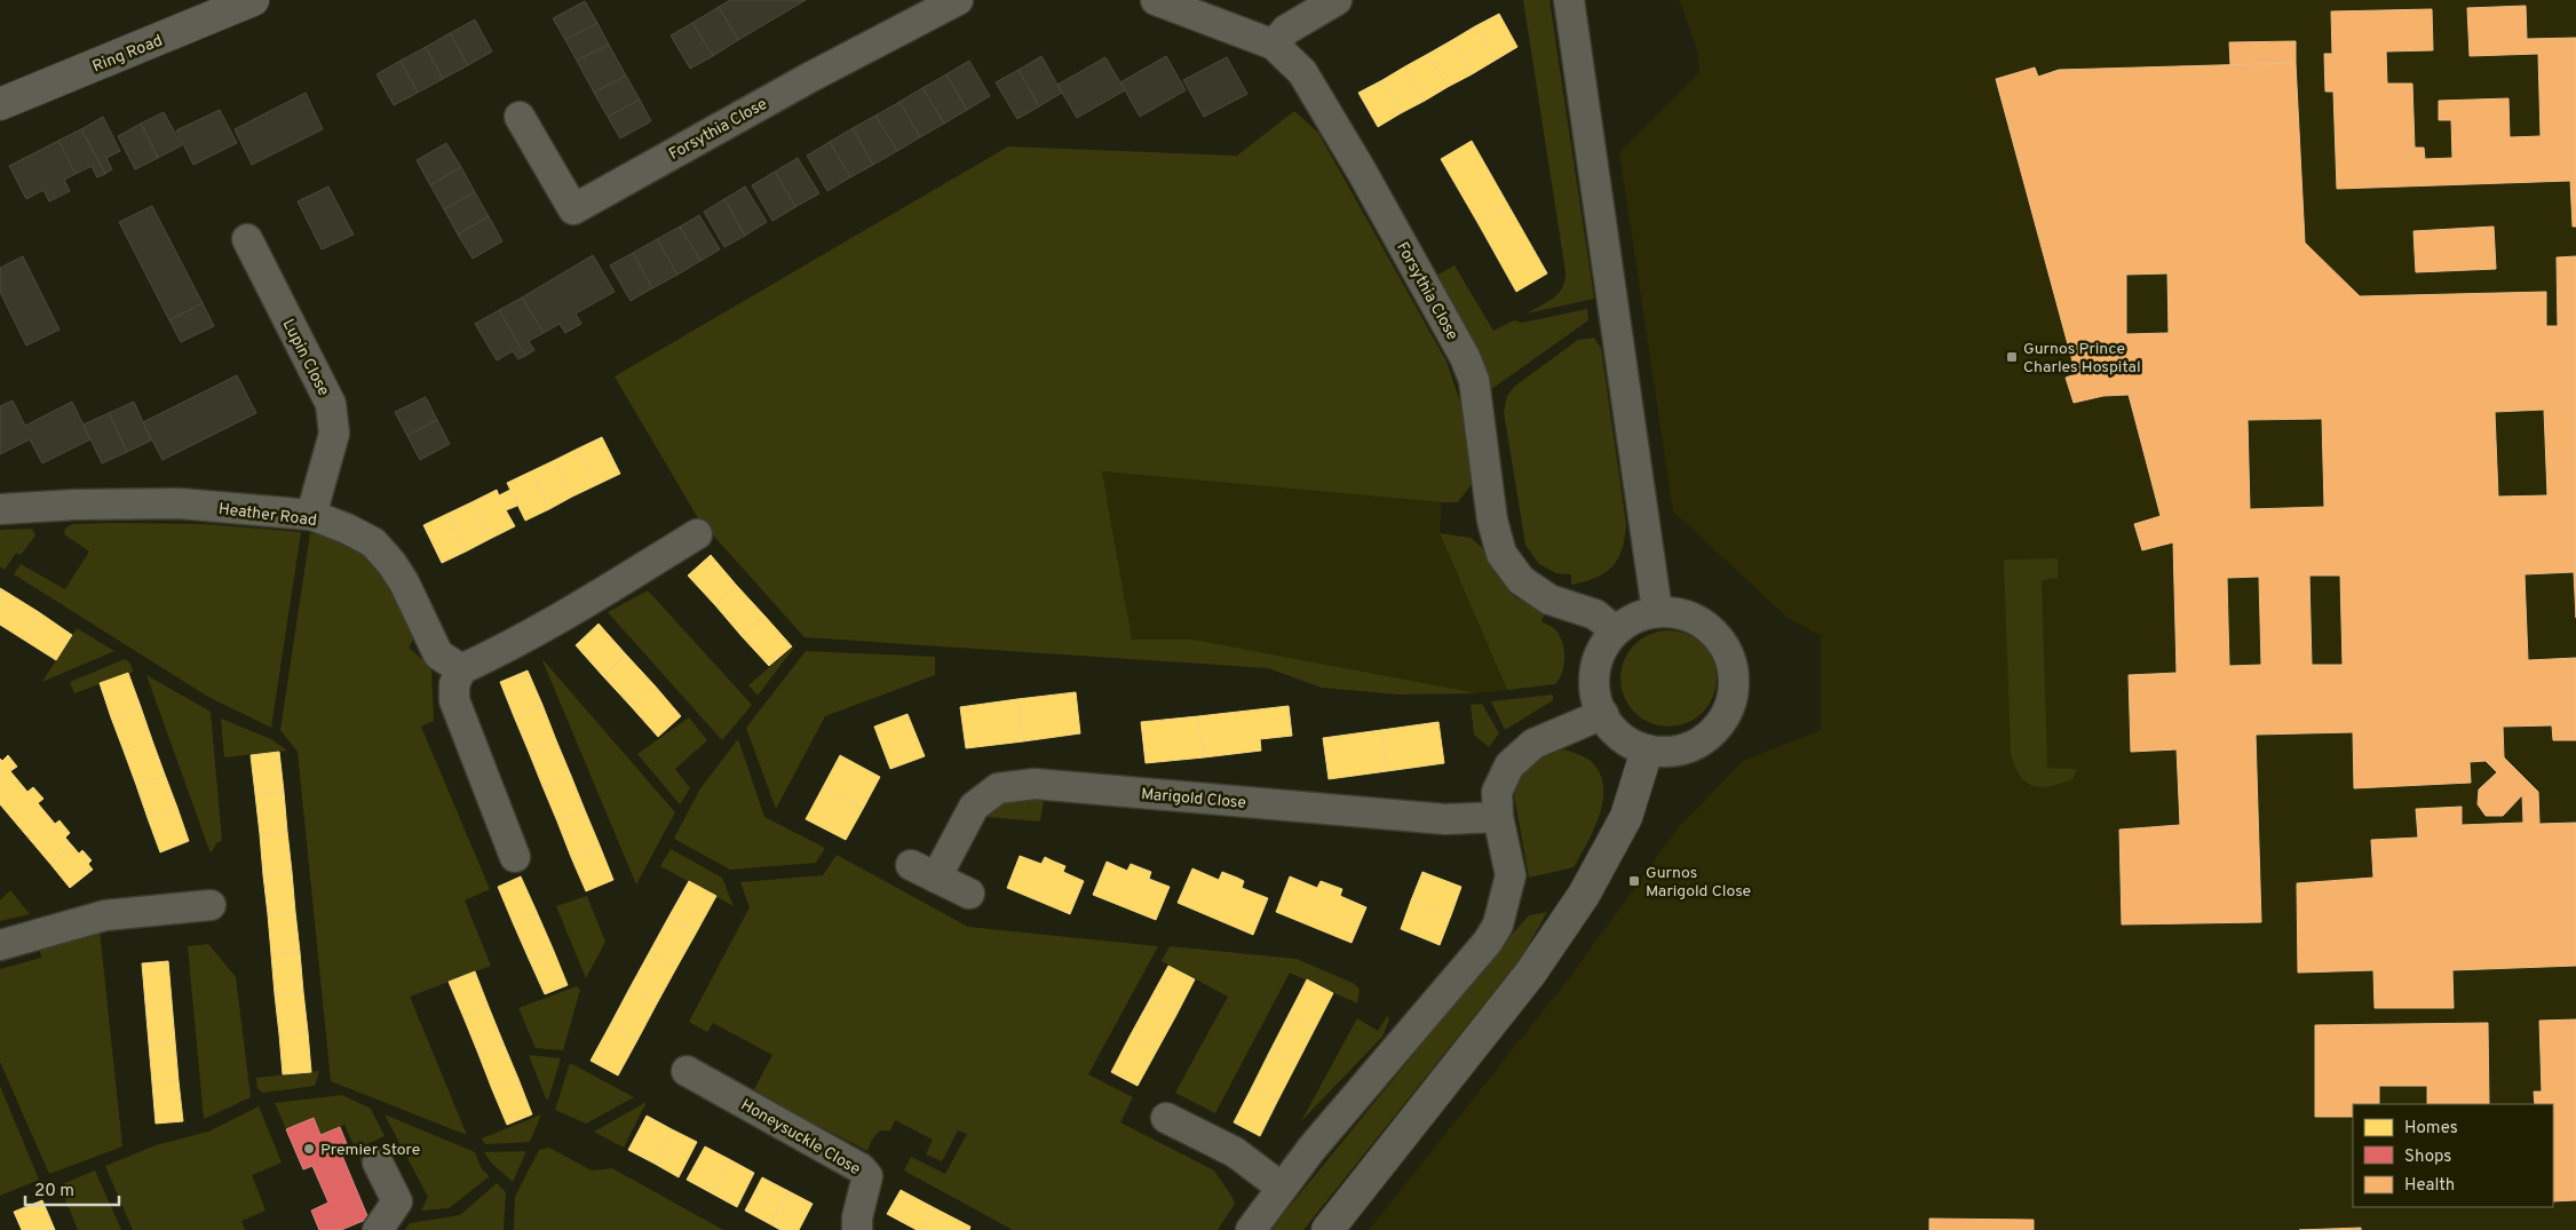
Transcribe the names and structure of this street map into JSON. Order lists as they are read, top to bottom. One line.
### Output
{"streets":{"street":["Ring Road","Forsythia Close","Lupin Close","Heather Road","Marigold Close","Honeysuckle Close"]},"crossings":[["Lupin Close","Heather Road"]],"places":{"transit":["Gurnos Prince Charles Hospital","Gurnos Marigold Close"],"other":["Premier Store"]},"legend":["Homes","Shops","Health"],"scale_bar":"20 m"}
